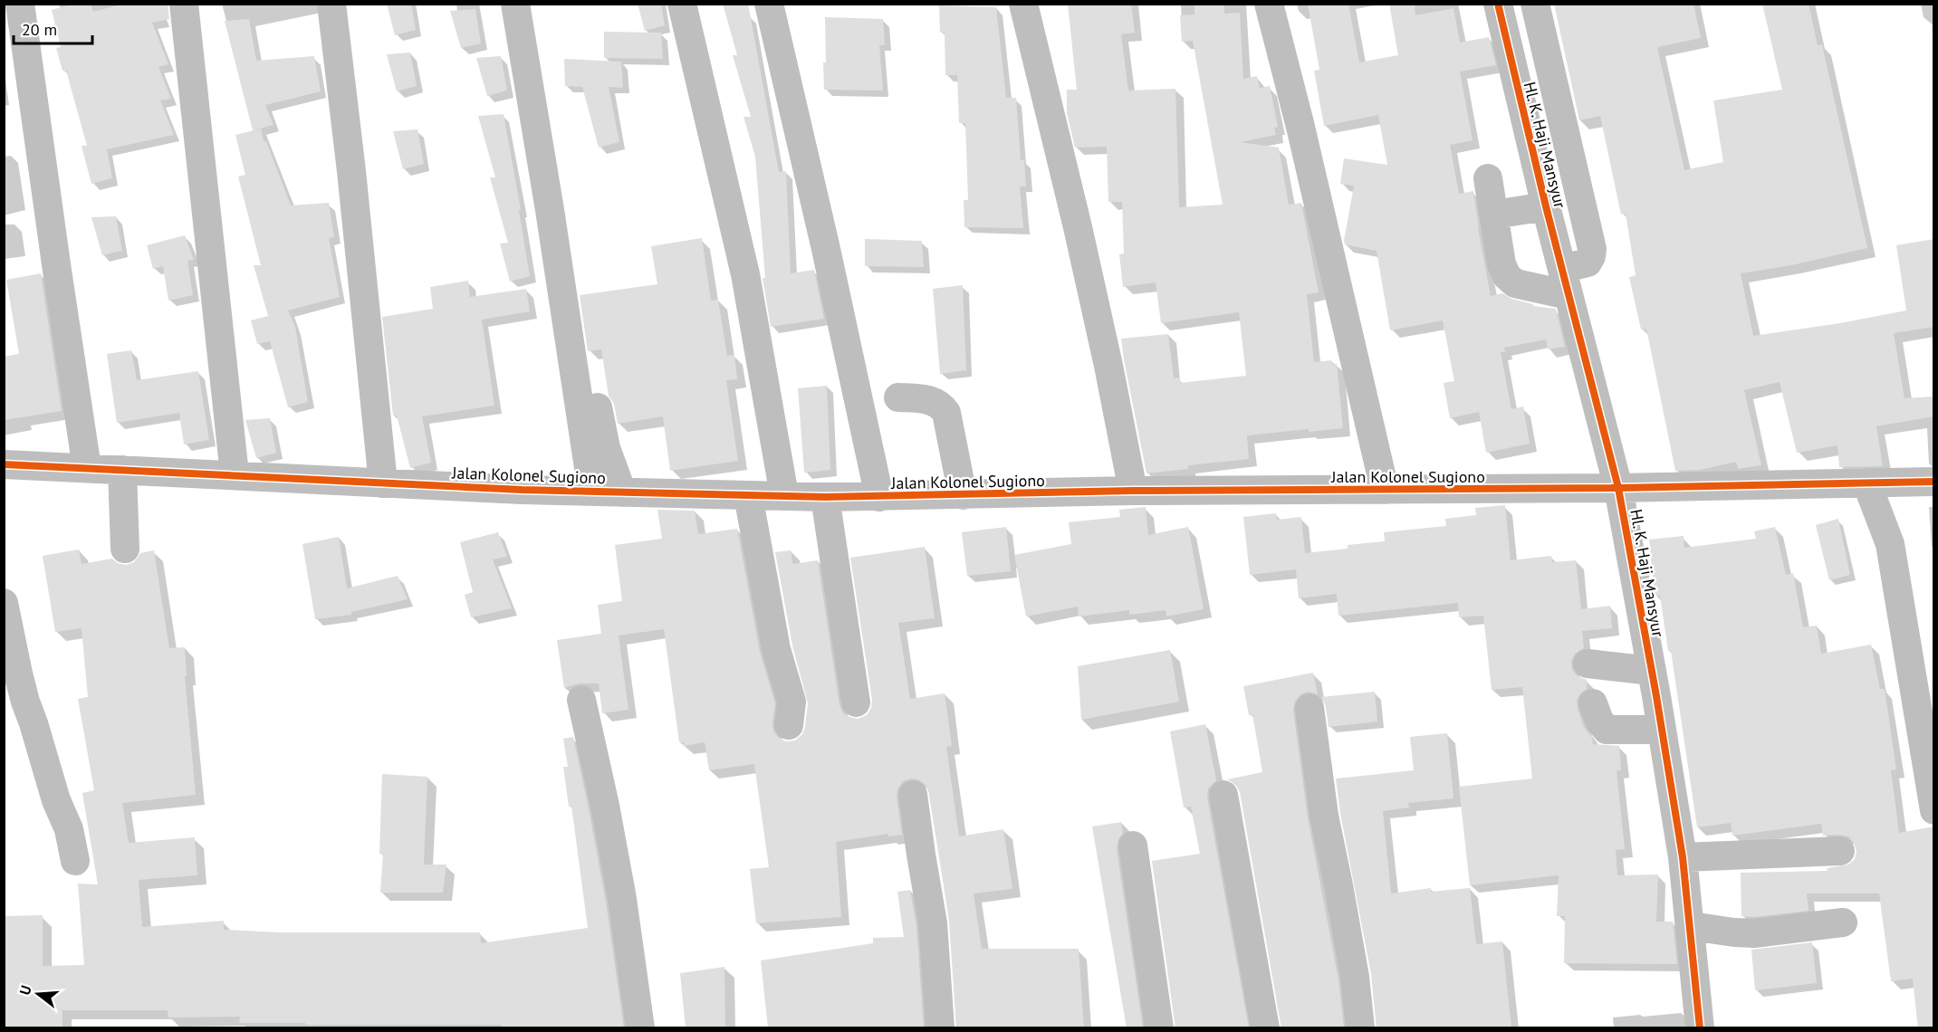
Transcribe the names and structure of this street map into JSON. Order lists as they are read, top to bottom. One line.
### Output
{"streets":{"street":["Hl. K. Haji Mansyur","Jalan Kolonel Sugiono"]},"crossings":[["Hl. K. Haji Mansyur","Jalan Kolonel Sugiono"]],"scale_bar":"20 m","north":"left"}
